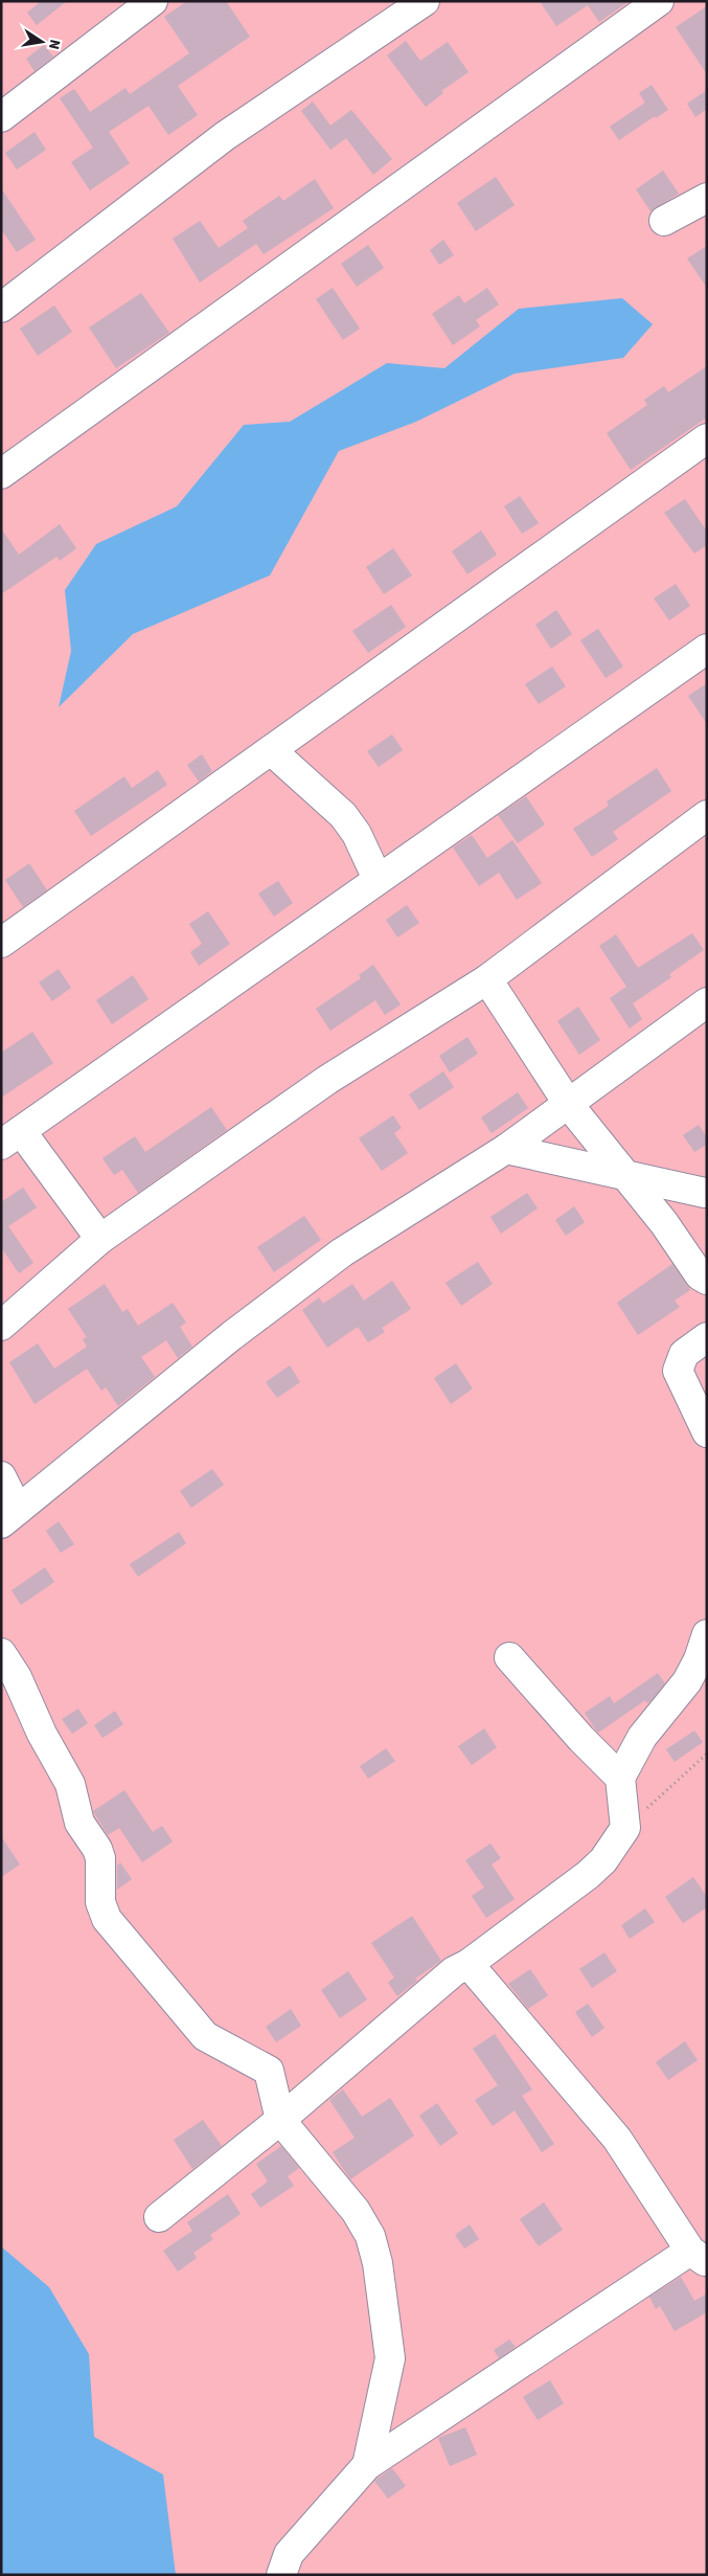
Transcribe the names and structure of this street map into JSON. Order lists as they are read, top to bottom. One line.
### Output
{"north":"right"}
